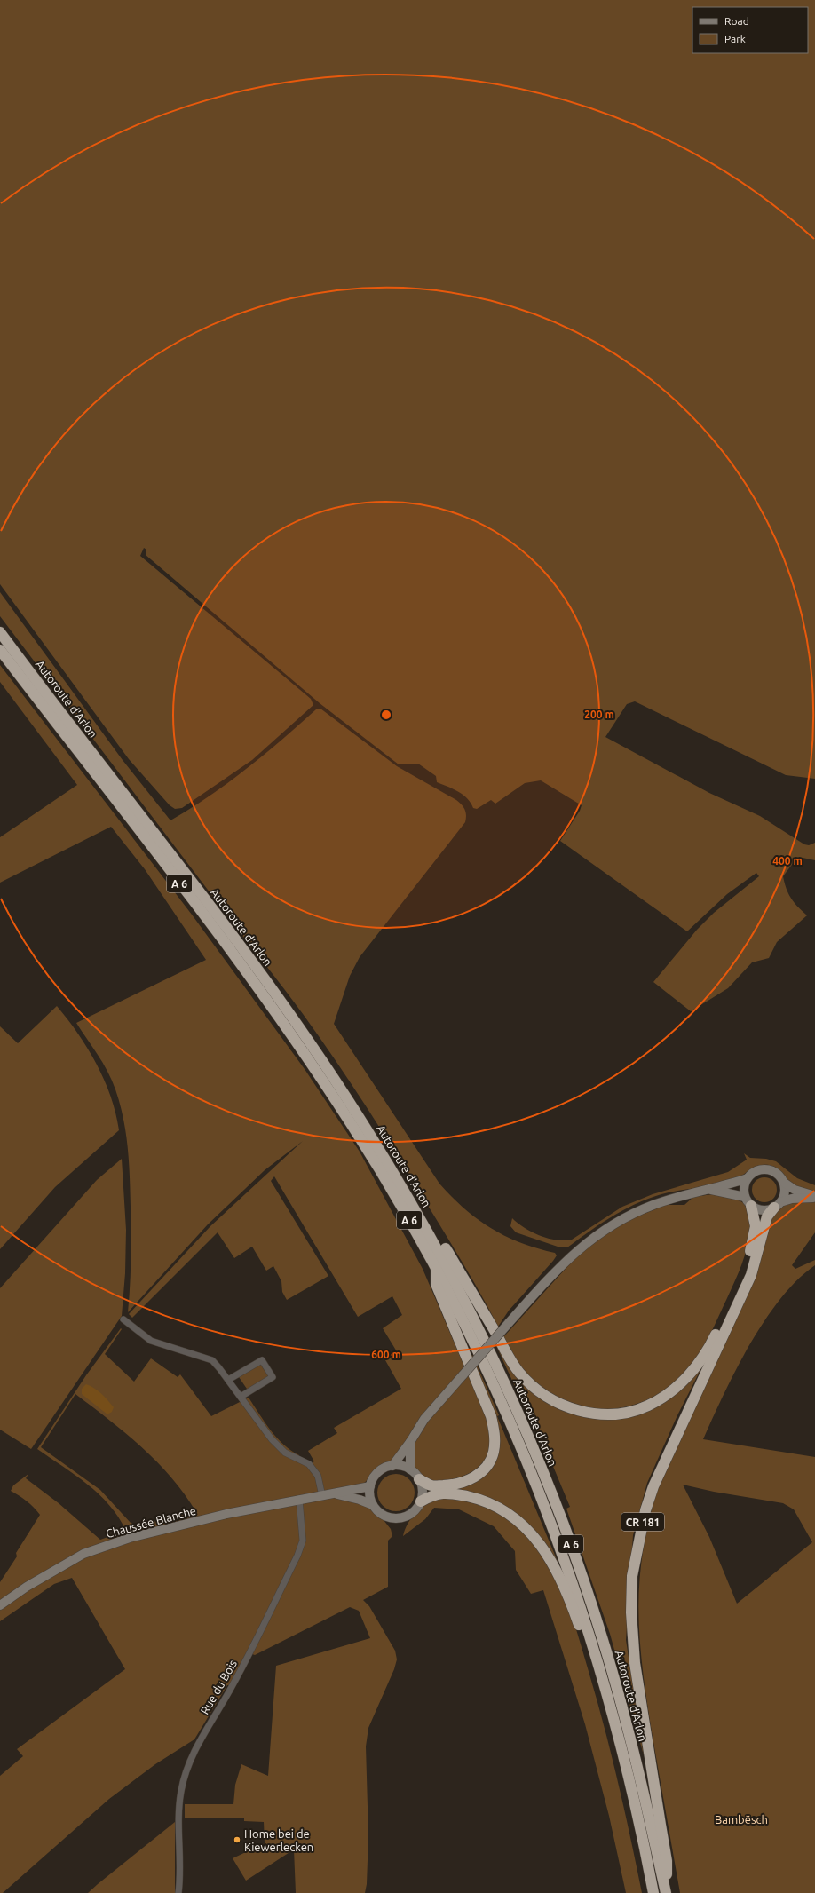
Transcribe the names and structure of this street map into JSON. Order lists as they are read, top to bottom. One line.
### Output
{"streets":{"highway":["Autoroute d'Arlon","A 6","CR 181"],"main road":["Chaussée Blanche"],"street":["Rue du Bois"]},"crossings":[["Autoroute d'Arlon","A 6"],["Autoroute d'Arlon","CR 181"],["A 6","Chaussée Blanche"],["A 6","CR 181"],["Chaussée Blanche","Rue du Bois"]],"parks":["Bambësch"],"places":["Home bei de Kiewerlecken"],"legend":["Road","Park"],"rings":["200 m","400 m","600 m"]}
